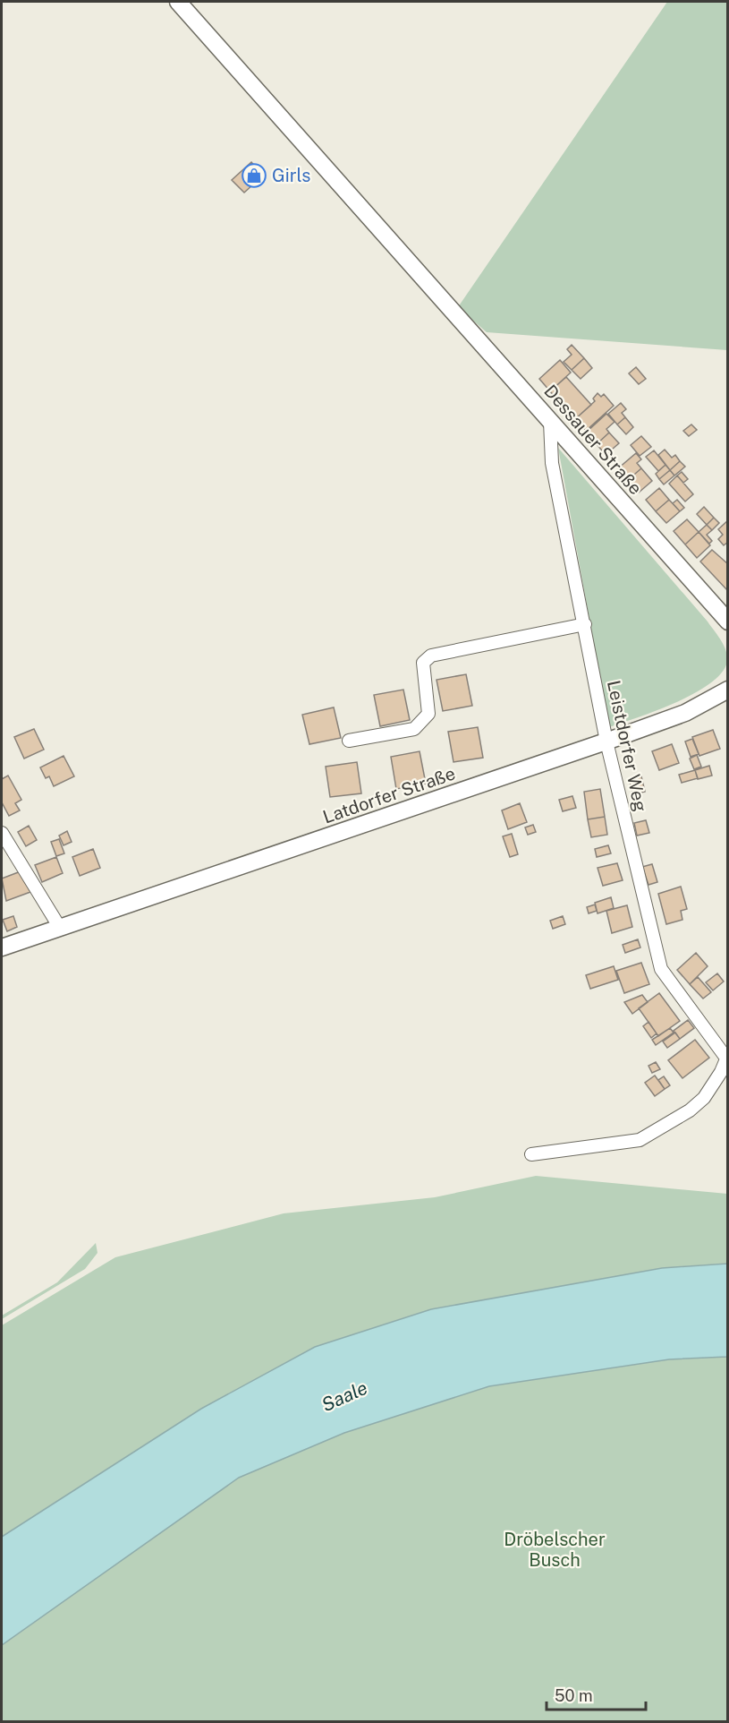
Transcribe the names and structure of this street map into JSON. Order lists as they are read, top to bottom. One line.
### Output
{"streets":{"main road":["Dessauer Straße","Latdorfer Straße"],"street":["Leistdorfer Weg"]},"crossings":[["Dessauer Straße","Leistdorfer Weg"],["Leistdorfer Weg","Latdorfer Straße"]],"water":["Saale"],"parks":["Dröbelscher Busch"],"places":{"shop":["Girls"]},"scale_bar":"50 m"}
